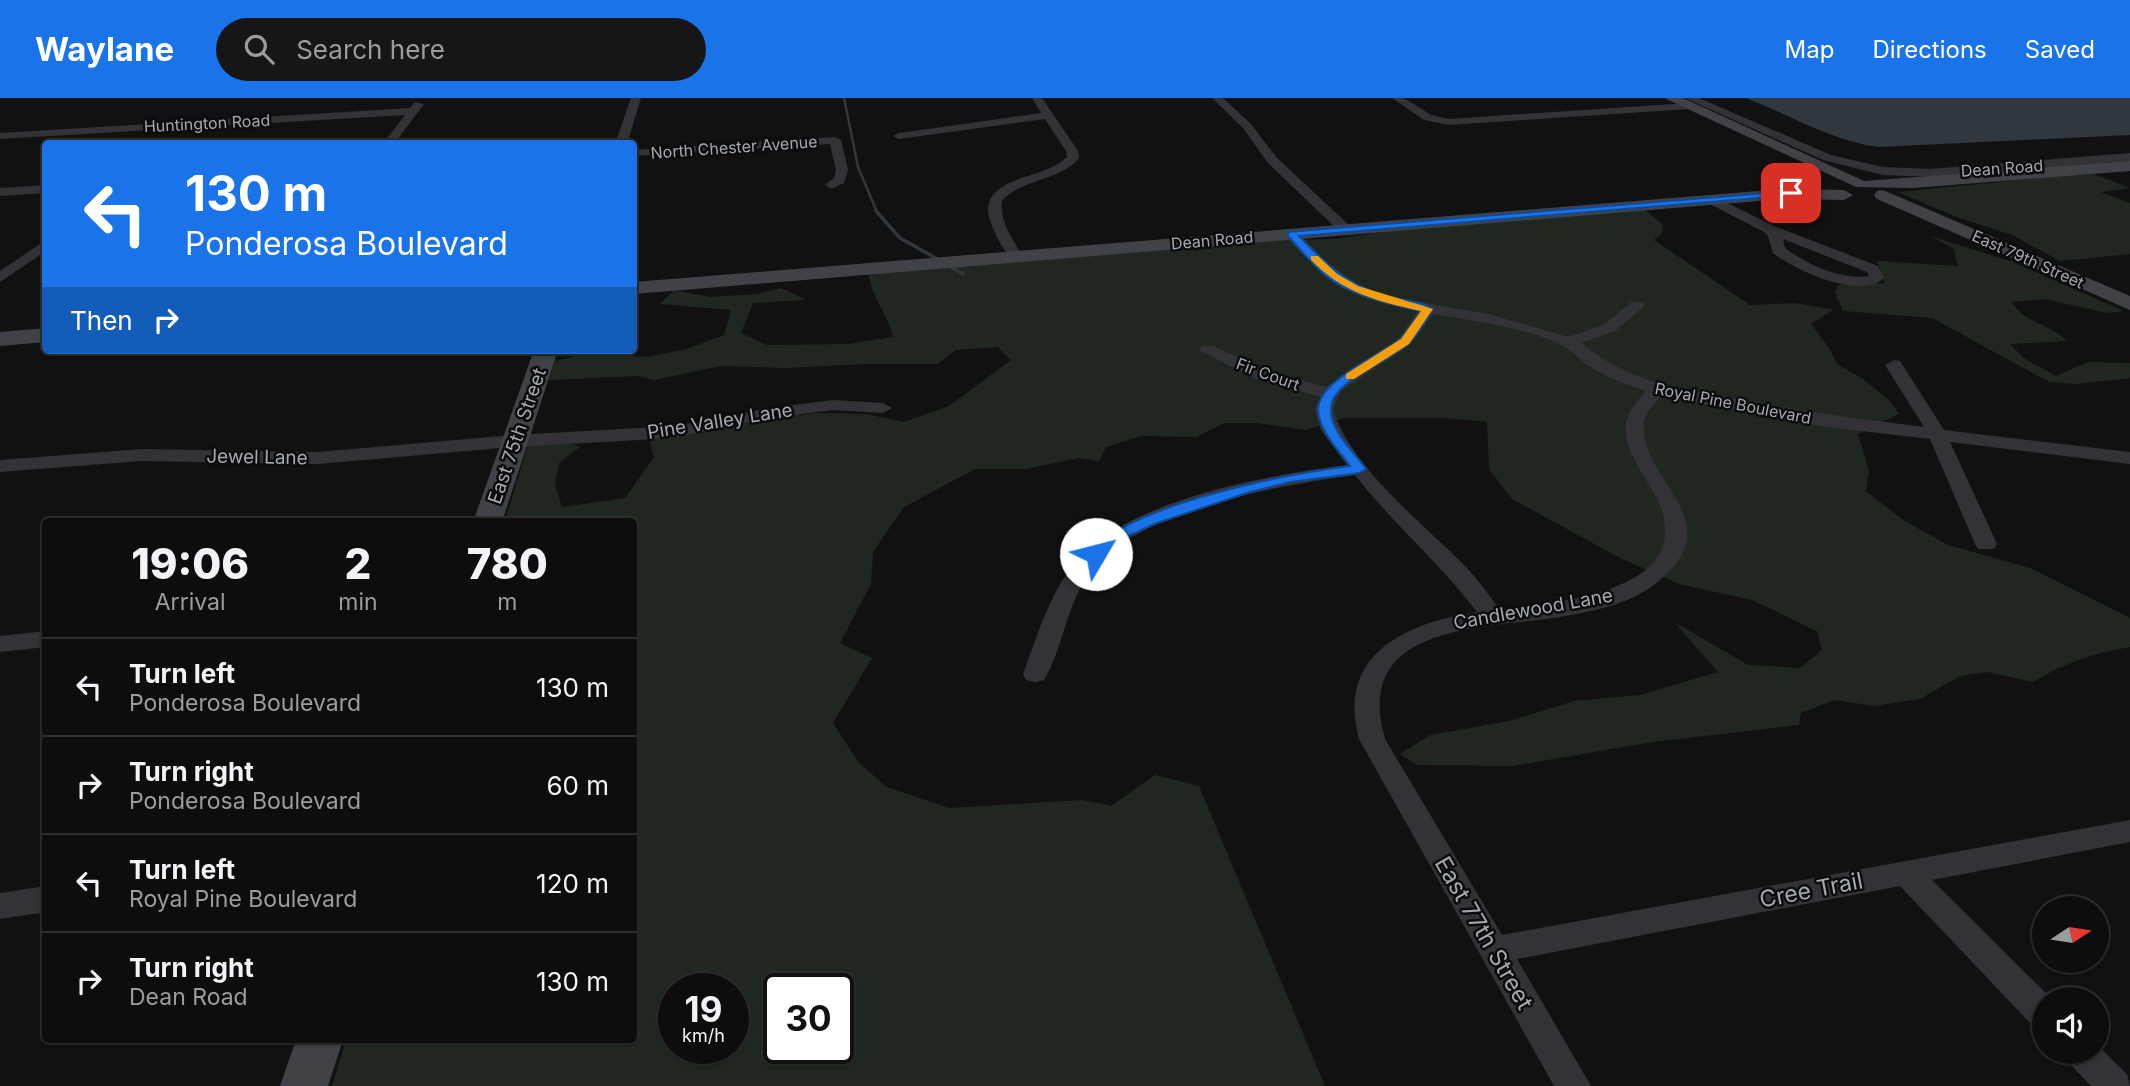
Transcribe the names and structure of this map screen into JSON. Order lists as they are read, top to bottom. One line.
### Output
{"streets":{"street":["Huntington Road","North Chester Avenue","Dean Road","East 79th Street","Fir Court","Royal Pine Boulevard","Pine Valley Lane","East 75th Street","Jewel Lane","Candlewood Lane","Cree Trail","East 77th Street"]},"crossings":[["Dean Road","East 79th Street"],["Dean Road","Royal Pine Boulevard"],["Royal Pine Boulevard","Candlewood Lane"],["Pine Valley Lane","East 75th Street"],["Pine Valley Lane","Jewel Lane"],["East 75th Street","Jewel Lane"],["Candlewood Lane","East 77th Street"],["Cree Trail","East 77th Street"]],"north":"right","page":{"header":"Waylane","search":"Search here","nav":["Map","Directions","Saved"],"turn":["130 m","Ponderosa Boulevard"],"then":"Then","eta":["19:06","Arrival","2","min","780","m"],"list":[{"name":"Turn left","note":"Ponderosa Boulevard","value":"130 m"},{"name":"Turn right","note":"Ponderosa Boulevard","value":"60 m"},{"name":"Turn left","note":"Royal Pine Boulevard","value":"120 m"},{"name":"Turn right","note":"Dean Road","value":"130 m"}],"speed":"19 km/h","limit":"30"}}
